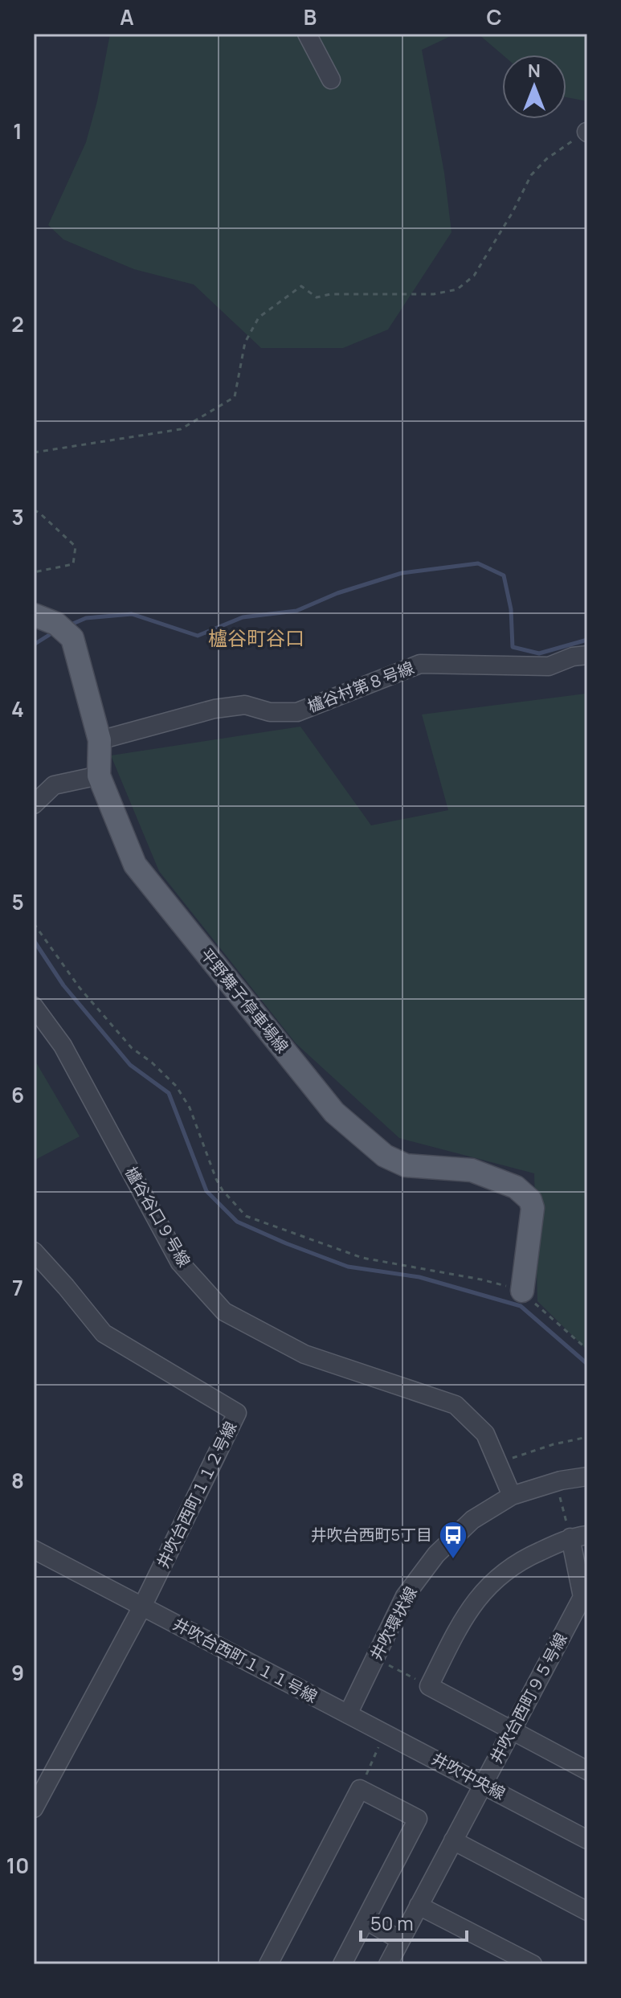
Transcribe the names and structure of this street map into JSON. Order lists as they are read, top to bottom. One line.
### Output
{"streets":{"main road":["平野舞子停車場線"],"street":["櫨谷村第８号線","櫨谷谷口９号線","井吹台西町１１２号線","井吹環状線","井吹台西町１１１号線","井吹台西町９５号線","井吹中央線"]},"crossings":[["櫨谷村第８号線","平野舞子停車場線"],["櫨谷谷口９号線","井吹環状線"],["井吹台西町１１２号線","井吹台西町１１１号線"],["井吹環状線","井吹台西町１１１号線"],["井吹環状線","井吹中央線"],["井吹台西町１１１号線","井吹中央線"],["井吹台西町９５号線","井吹中央線"]],"districts":["櫨谷町谷口"],"places":{"bus stop":["井吹台西町5丁目"]},"scale_bar":"50 m","north":"top","grid":{"columns":["A","B","C"],"rows":["1","2","3","4","5","6","7","8","9","10"]}}
